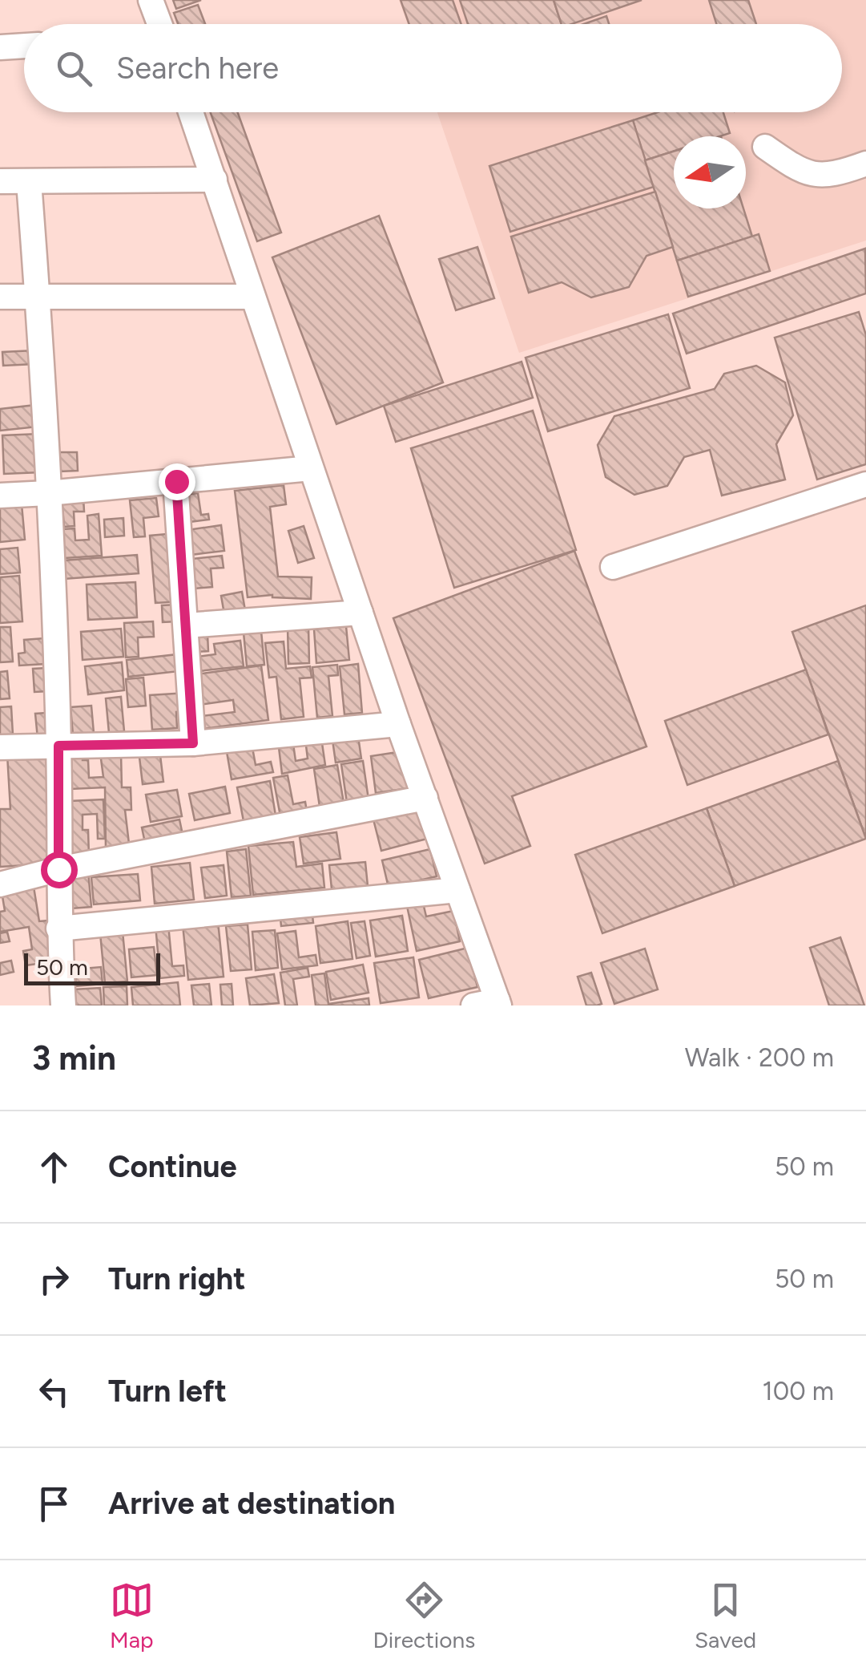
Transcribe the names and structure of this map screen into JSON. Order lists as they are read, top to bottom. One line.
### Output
{"scale_bar":"50 m","north":"left","page":{"search":"Search here","scale":"50 m","heading":["3 min","Walk · 200 m"],"list":[["Continue","50 m"],["Turn right","50 m"],["Turn left","100 m"],"Arrive at destination"],"nav":["Map","Directions","Saved"]}}
